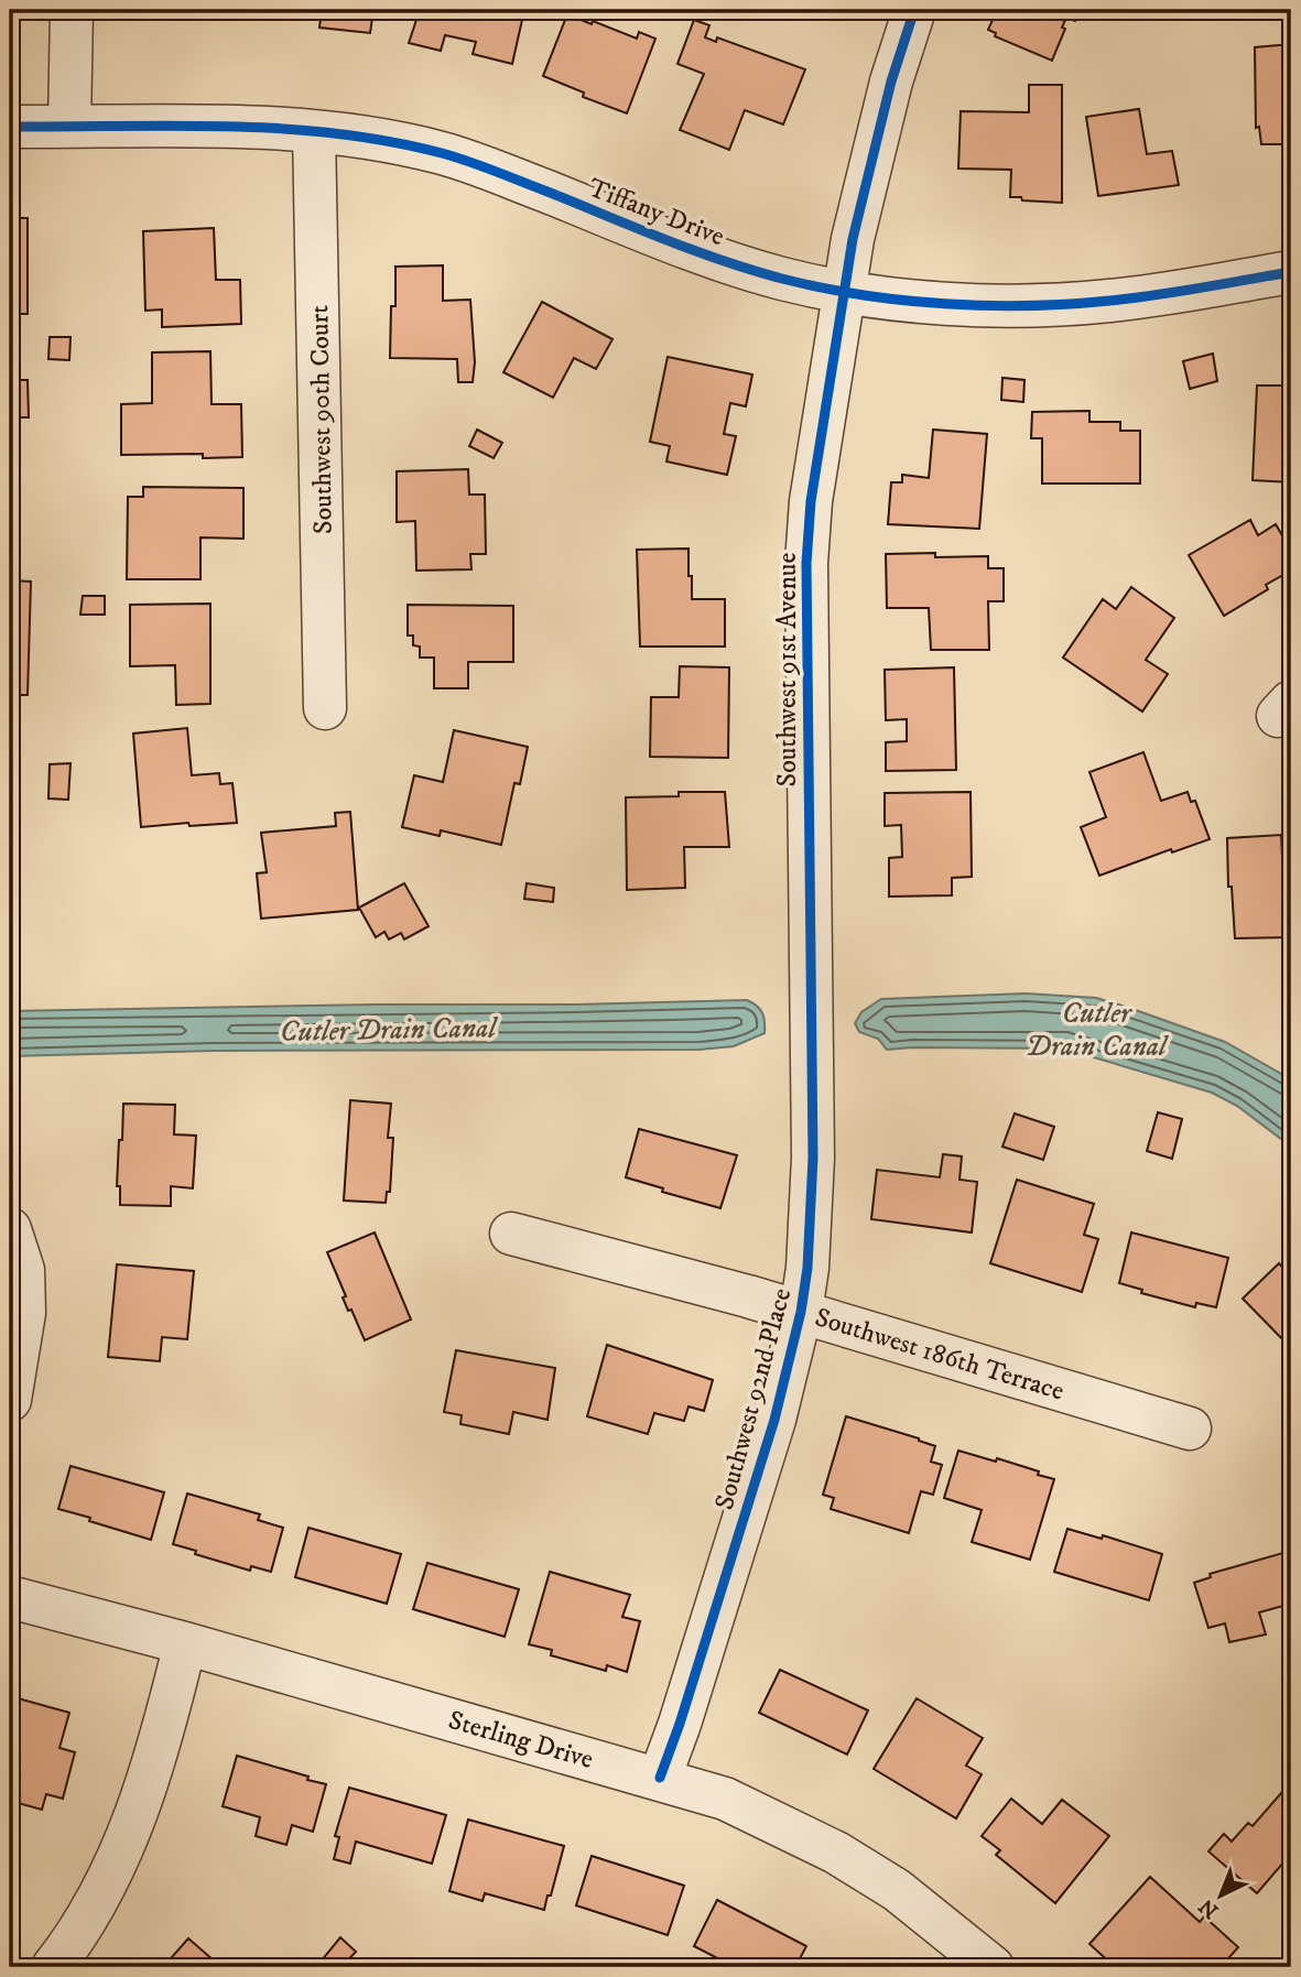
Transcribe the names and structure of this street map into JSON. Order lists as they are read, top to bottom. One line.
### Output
{"streets":{"street":["Tiffany Drive","Southwest 90th Court","Southwest 91st Avenue","Southwest 186th Terrace","Southwest 92nd Place","Sterling Drive"]},"crossings":[["Tiffany Drive","Southwest 90th Court"],["Tiffany Drive","Southwest 91st Avenue"],["Southwest 91st Avenue","Southwest 92nd Place"],["Southwest 186th Terrace","Southwest 92nd Place"],["Southwest 92nd Place","Sterling Drive"]],"water":["Cutler Drain Canal"],"north":"bottom left"}
